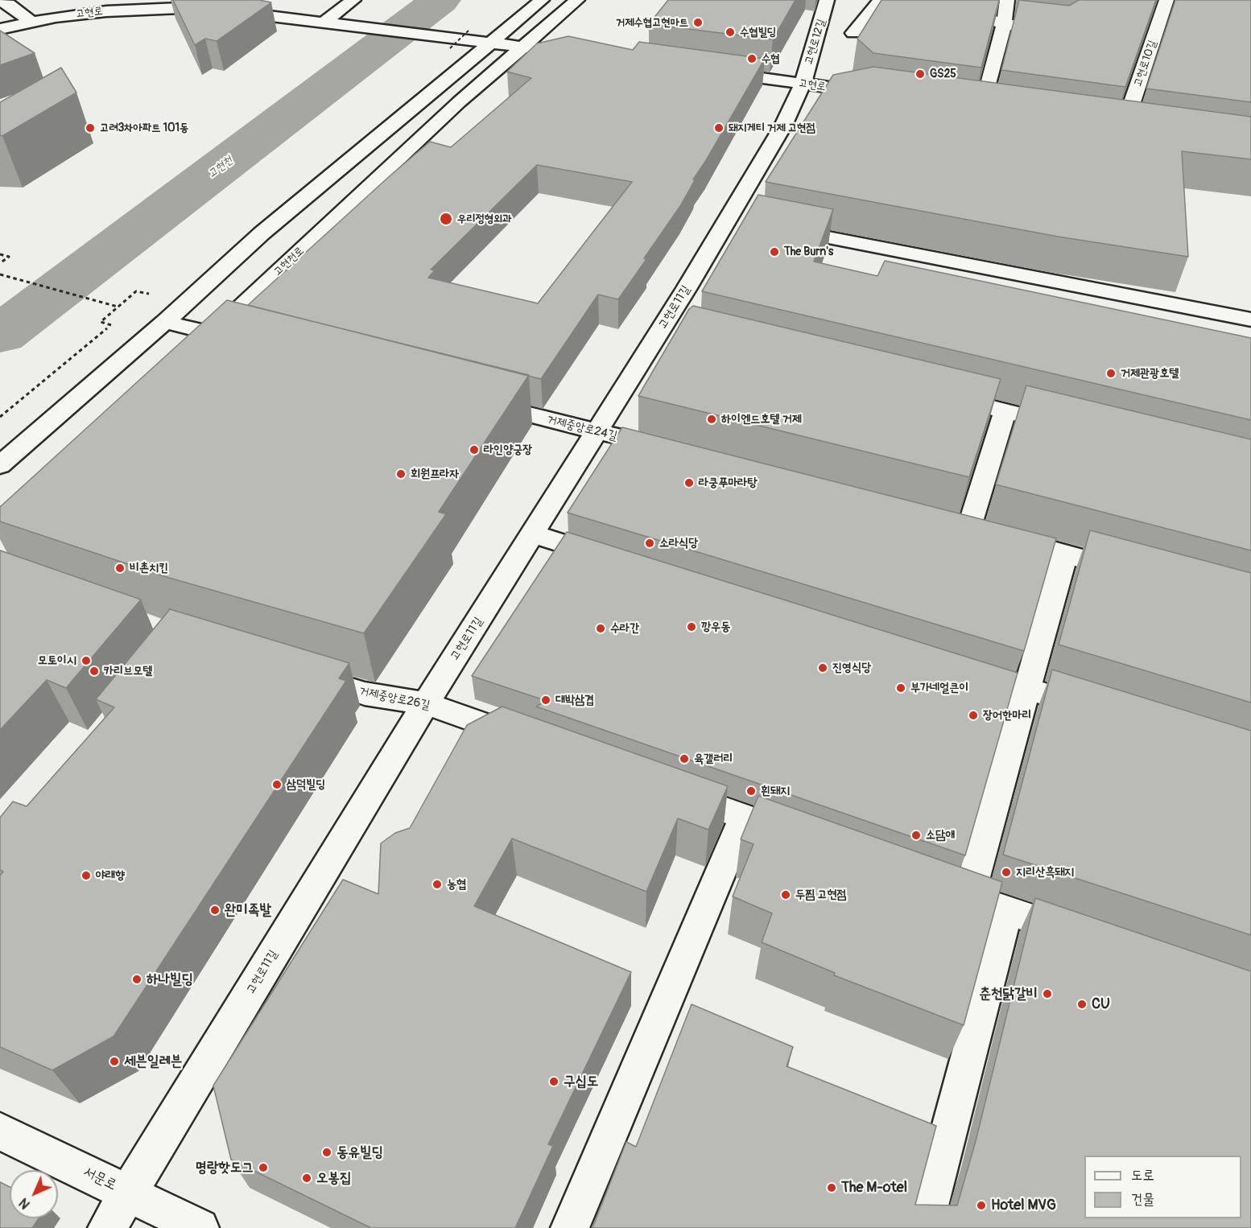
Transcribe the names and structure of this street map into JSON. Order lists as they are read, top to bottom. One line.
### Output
{"streets":{"street":["고현로","고현로12길","고현로10길","고현천로","고현로11길","거제중앙로24길","거제중앙로26길","서문로"]},"crossings":[["고현로","고현로12길"],["고현로","고현로11길"],["고현로12길","고현로11길"],["고현로11길","거제중앙로24길"],["고현로11길","거제중앙로26길"],["고현로11길","서문로"]],"water":["고현천"],"places":["거제수협고현마트","수협빌딩","수협","GS25","고려3차아파트 101동","돼지게티 거제 고현점","우리정형외과","The Burn's","거제관광호텔","하이엔드호텔 거제","라인양궁장","회원프라자","라쿵푸마라탕","소라식당","비촌치킨","깡우동","수라간","모토이시","진영식당","카리브모텔","부가네얼큰이","대박삼겹","장어한마리","육갤러리","삼덕빌딩","흰돼지","소담애","지리산흑돼지","야래향","농협","두찜 고현점","완미족발","하나빌딩","춘천닭갈비","CU","세븐일레븐","구십도","동유빌딩","명랑핫도그","오봉집","The M-otel","Hotel MVG"],"legend":["도로","건물"],"north":"bottom left"}
